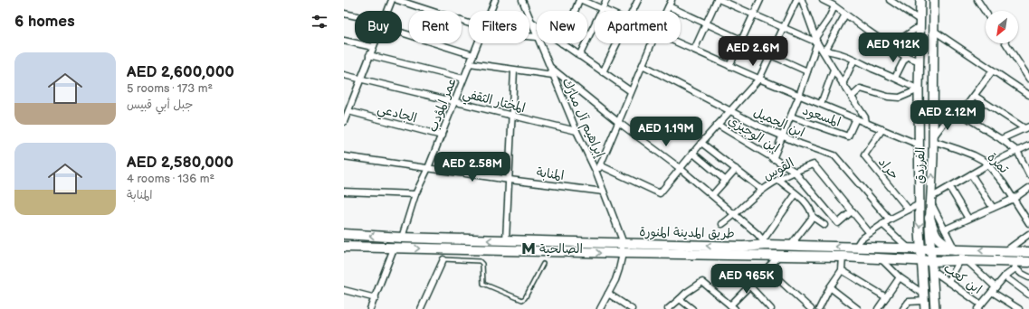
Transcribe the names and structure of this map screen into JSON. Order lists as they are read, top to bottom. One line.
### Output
{"streets":{"main road":["الفرزدق","طريق المدينة المنورة"],"street":["المختار الثقفي","عمر المؤدب","الجادعي","المسعود","إبراهيم آل مبارك","ابن الجميل","ابن الوجيزي","تمرة","حراد","القوس","المنابة","ابن كعب"]},"crossings":[["المختار الثقفي","عمر المؤدب"],["المختار الثقفي","إبراهيم آل مبارك"],["عمر المؤدب","الجادعي"],["عمر المؤدب","المنابة"],["عمر المؤدب","طريق المدينة المنورة"],["إبراهيم آل مبارك","المنابة"],["إبراهيم آل مبارك","طريق المدينة المنورة"],["ابن الوجيزي","القوس"],["تمرة","الفرزدق"],["الفرزدق","طريق المدينة المنورة"],["الفرزدق","ابن كعب"],["طريق المدينة المنورة","ابن كعب"]],"places":{"metro station":["الصالحية"]},"north":"bottom left","page":{"heading":"6 homes","chip":["Buy","Rent","Filters","New","Apartment"],"price":["AED 912K","AED 2.6M","AED 2.12M","AED 1.19M","AED 2.58M","AED 965K"],"list":[{"name":"AED 2,600,000","note":"5 rooms · 173 m² · جبل أبي قبيس"},{"name":"AED 2,580,000","note":"4 rooms · 136 m² · المنابة"}]}}
